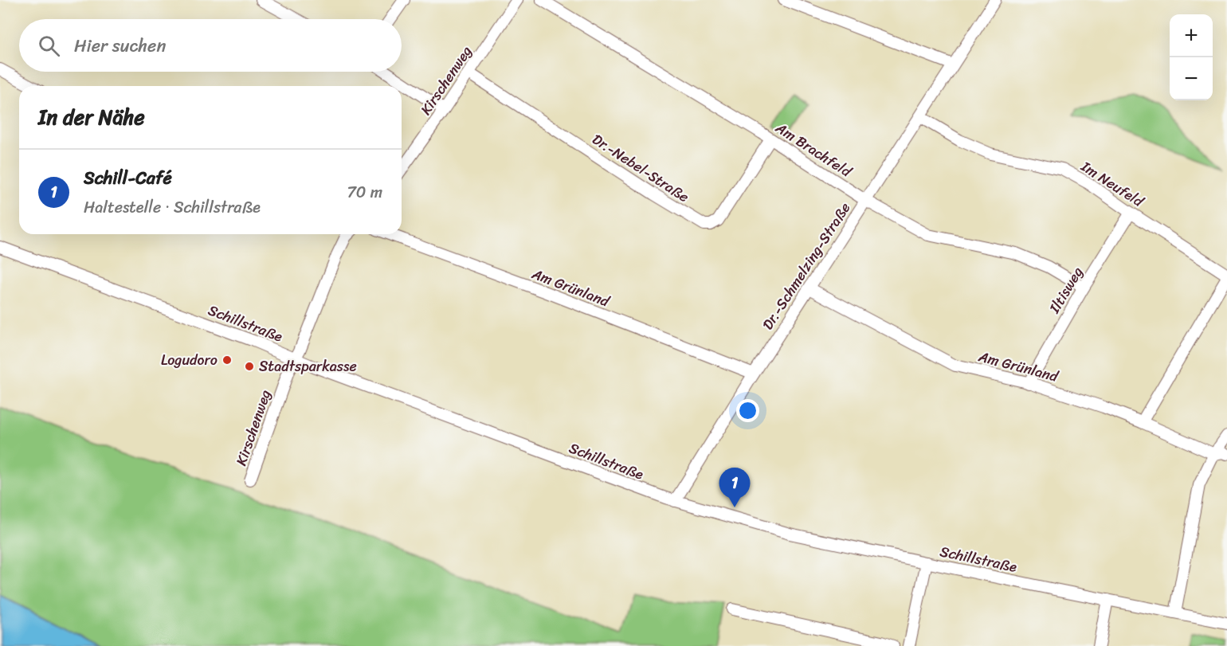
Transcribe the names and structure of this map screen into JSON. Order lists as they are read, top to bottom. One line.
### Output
{"streets":{"street":["Kirschenweg","Am Brachfeld","Dr.-Nebel-Straße","Im Neufeld","Dr.-Schmelzing-Straße","Am Grünland","Iltisweg","Schillstraße"]},"crossings":[["Kirschenweg","Dr.-Nebel-Straße"],["Kirschenweg","Schillstraße"],["Am Brachfeld","Dr.-Nebel-Straße"],["Am Brachfeld","Dr.-Schmelzing-Straße"],["Am Brachfeld","Iltisweg"],["Im Neufeld","Dr.-Schmelzing-Straße"],["Im Neufeld","Iltisweg"],["Dr.-Schmelzing-Straße","Am Grünland"],["Dr.-Schmelzing-Straße","Schillstraße"],["Am Grünland","Iltisweg"]],"places":["Logudoro","Stadtsparkasse"],"page":{"map_buttons":["+","−"],"search":"Hier suchen","heading":"In der Nähe","list":[{"mark":"1","name":"Schill-Café","note":"Haltestelle · Schillstraße","value":"70 m"}],"pins":"1"}}
